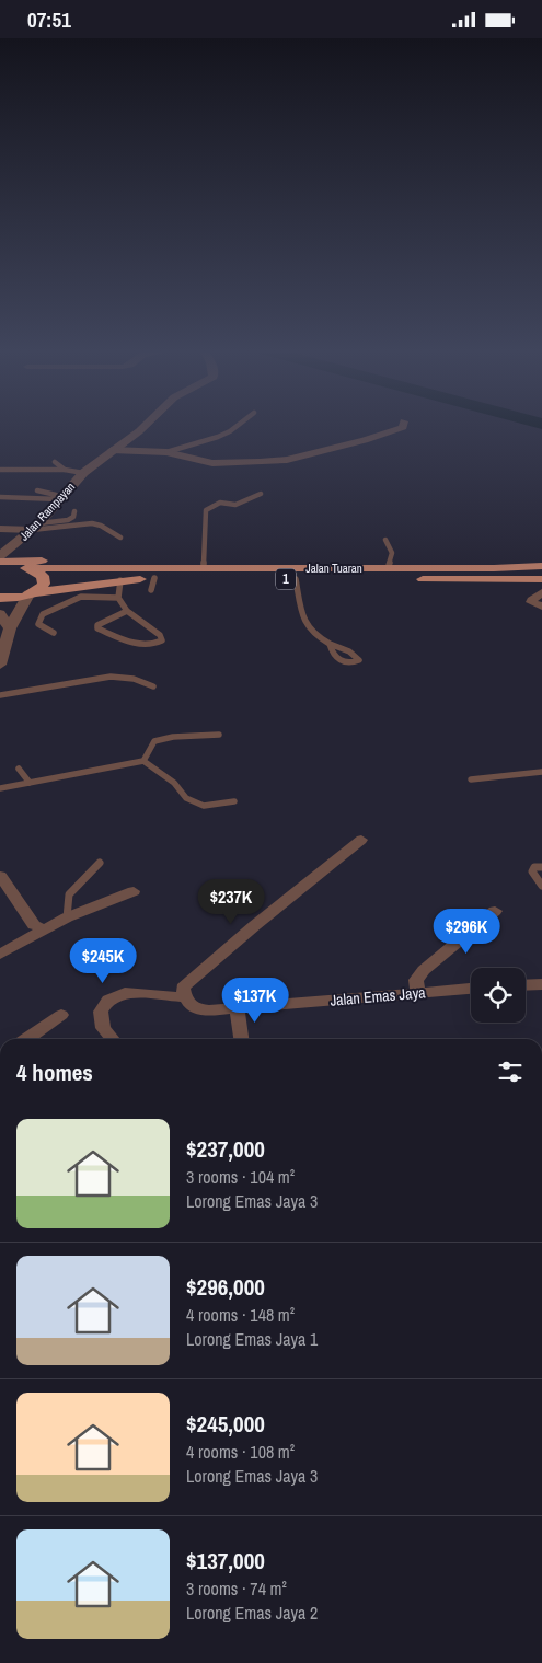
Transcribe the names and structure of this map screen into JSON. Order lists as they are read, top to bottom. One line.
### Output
{"streets":{"main road":["Jalan Tuaran","1"],"street":["Jalan Rampayan","Jalan Emas Jaya"]},"crossings":[["Jalan Rampayan","Jalan Tuaran"],["Jalan Rampayan","1"],["Jalan Tuaran","1"]],"page":{"status":"07:51","price":["$237K","$296K","$245K","$137K"],"heading":"4 homes","list":[{"name":"$237,000","note":"3 rooms · 104 m² · Lorong Emas Jaya 3"},{"name":"$296,000","note":"4 rooms · 148 m² · Lorong Emas Jaya 1"},{"name":"$245,000","note":"4 rooms · 108 m² · Lorong Emas Jaya 3"},{"name":"$137,000","note":"3 rooms · 74 m² · Lorong Emas Jaya 2"}]}}
